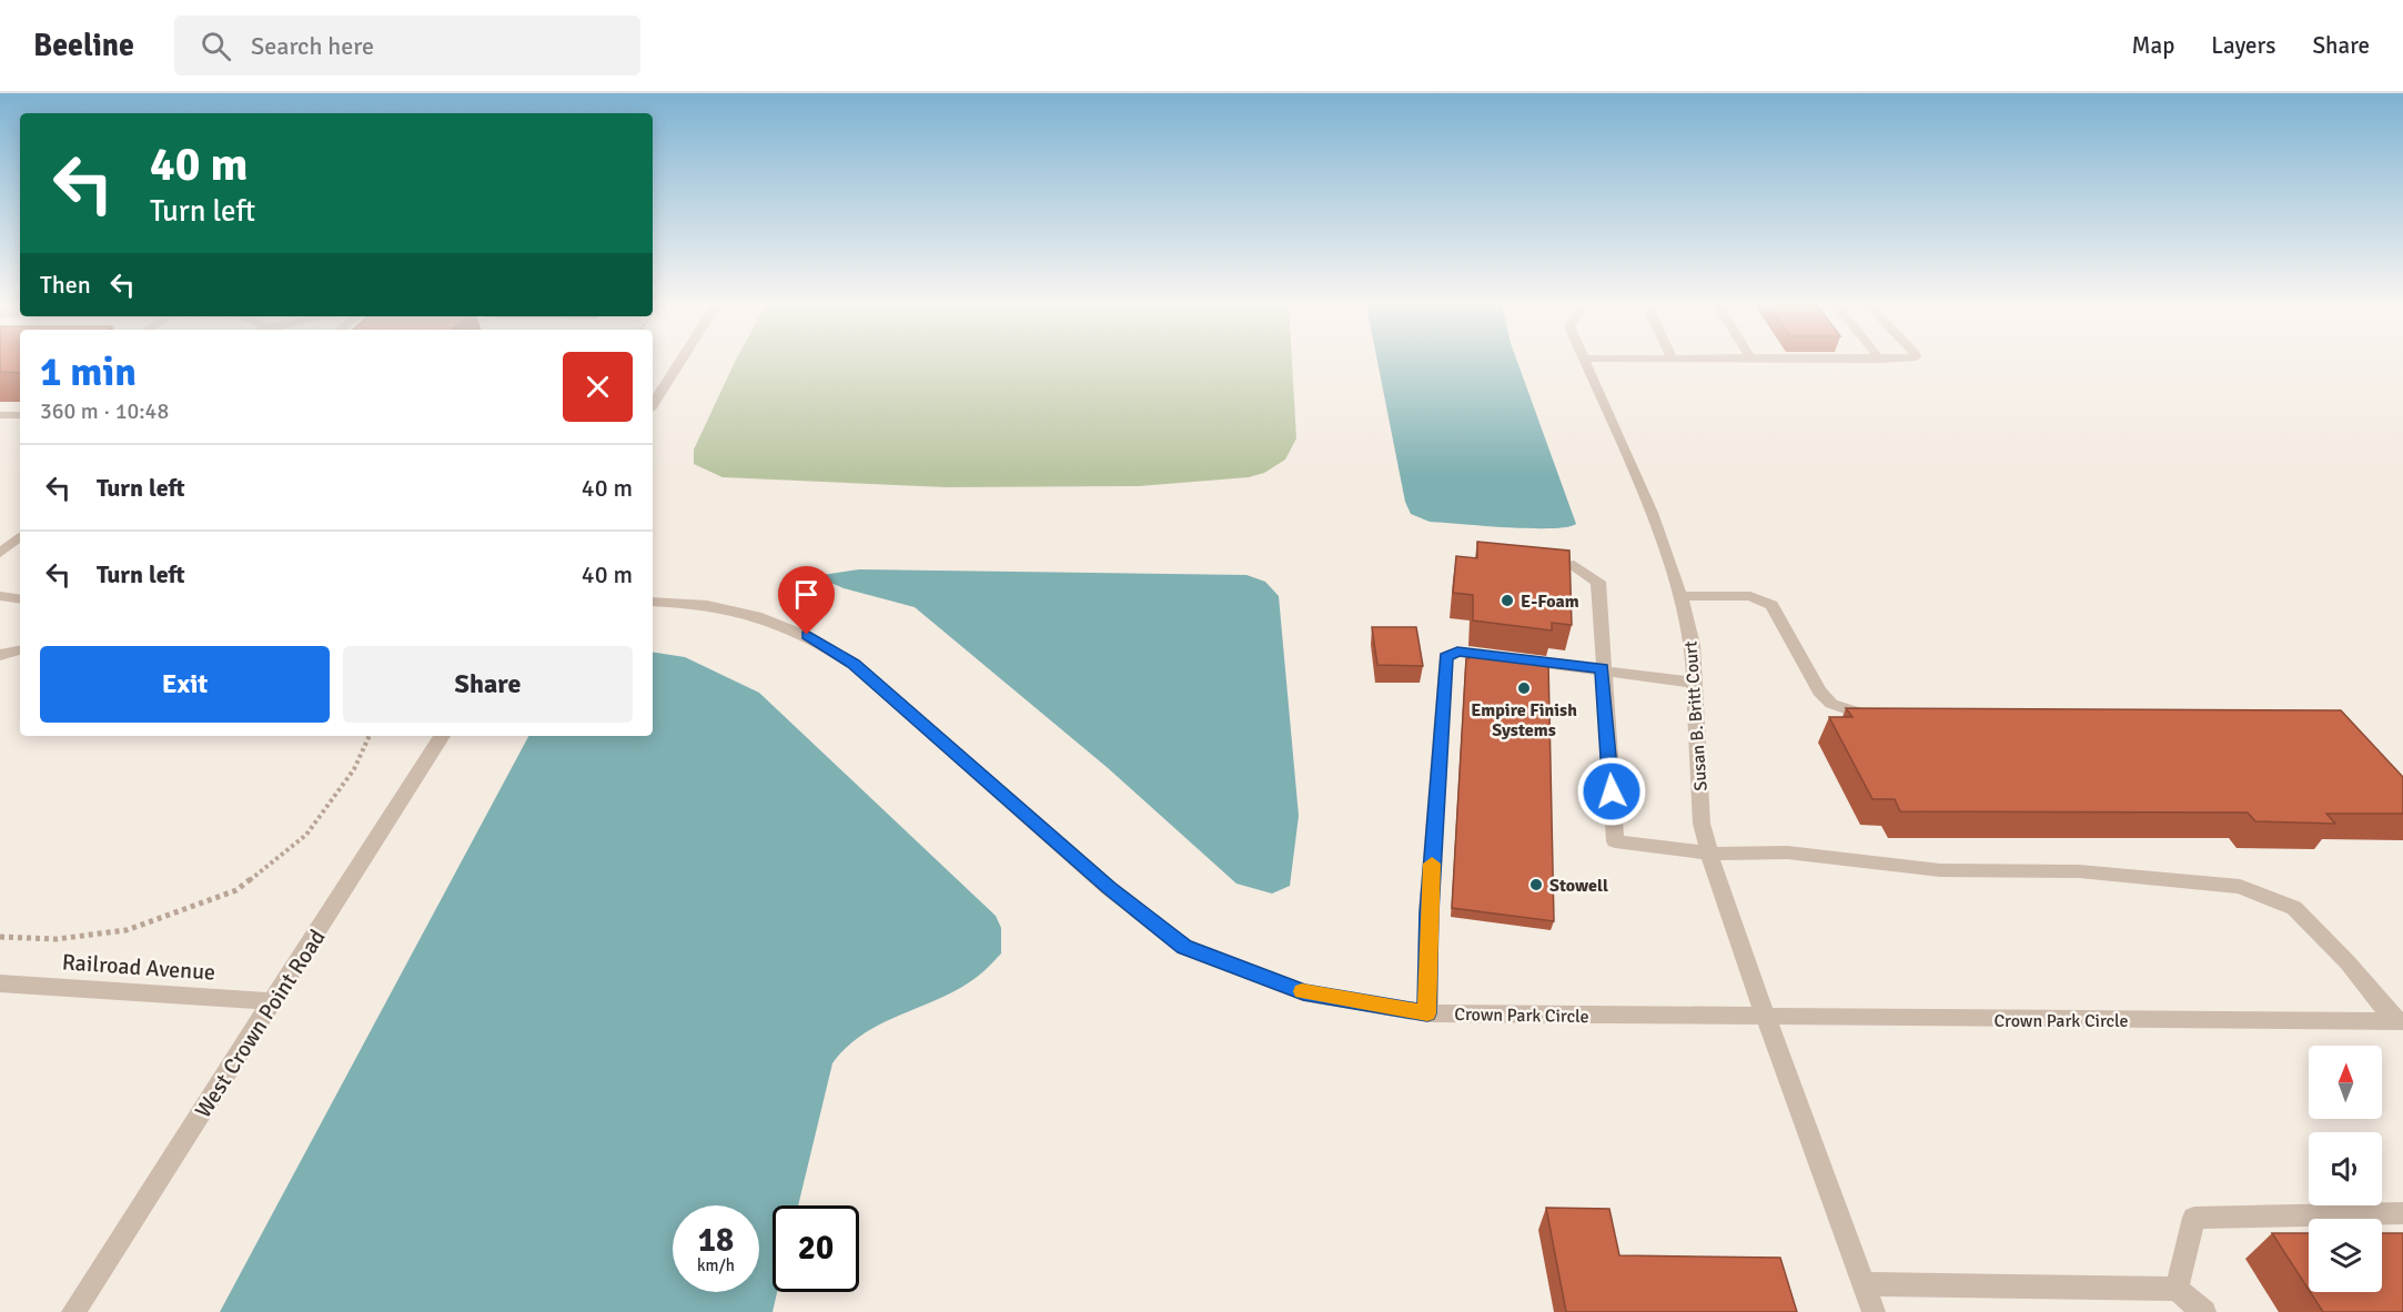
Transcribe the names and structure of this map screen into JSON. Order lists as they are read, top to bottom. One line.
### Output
{"streets":{"street":["Susan B. Britt Court","Railroad Avenue","Crown Park Circle","West Crown Point Road"]},"crossings":[["Susan B. Britt Court","Crown Park Circle"],["Railroad Avenue","West Crown Point Road"]],"places":["E-Foam","Empire Finish Systems","Stowell"],"north":"top","page":{"header":"Beeline","search":"Search here","nav":["Map","Layers","Share"],"turn":["40 m","Turn left"],"then":"Then","heading":["1 min","360 m · 10:48"],"list":[{"name":"Turn left","value":"40 m"},{"name":"Turn left","value":"40 m"}],"buttons":["Exit","Share"],"speed":"18 km/h","limit":"20"}}
